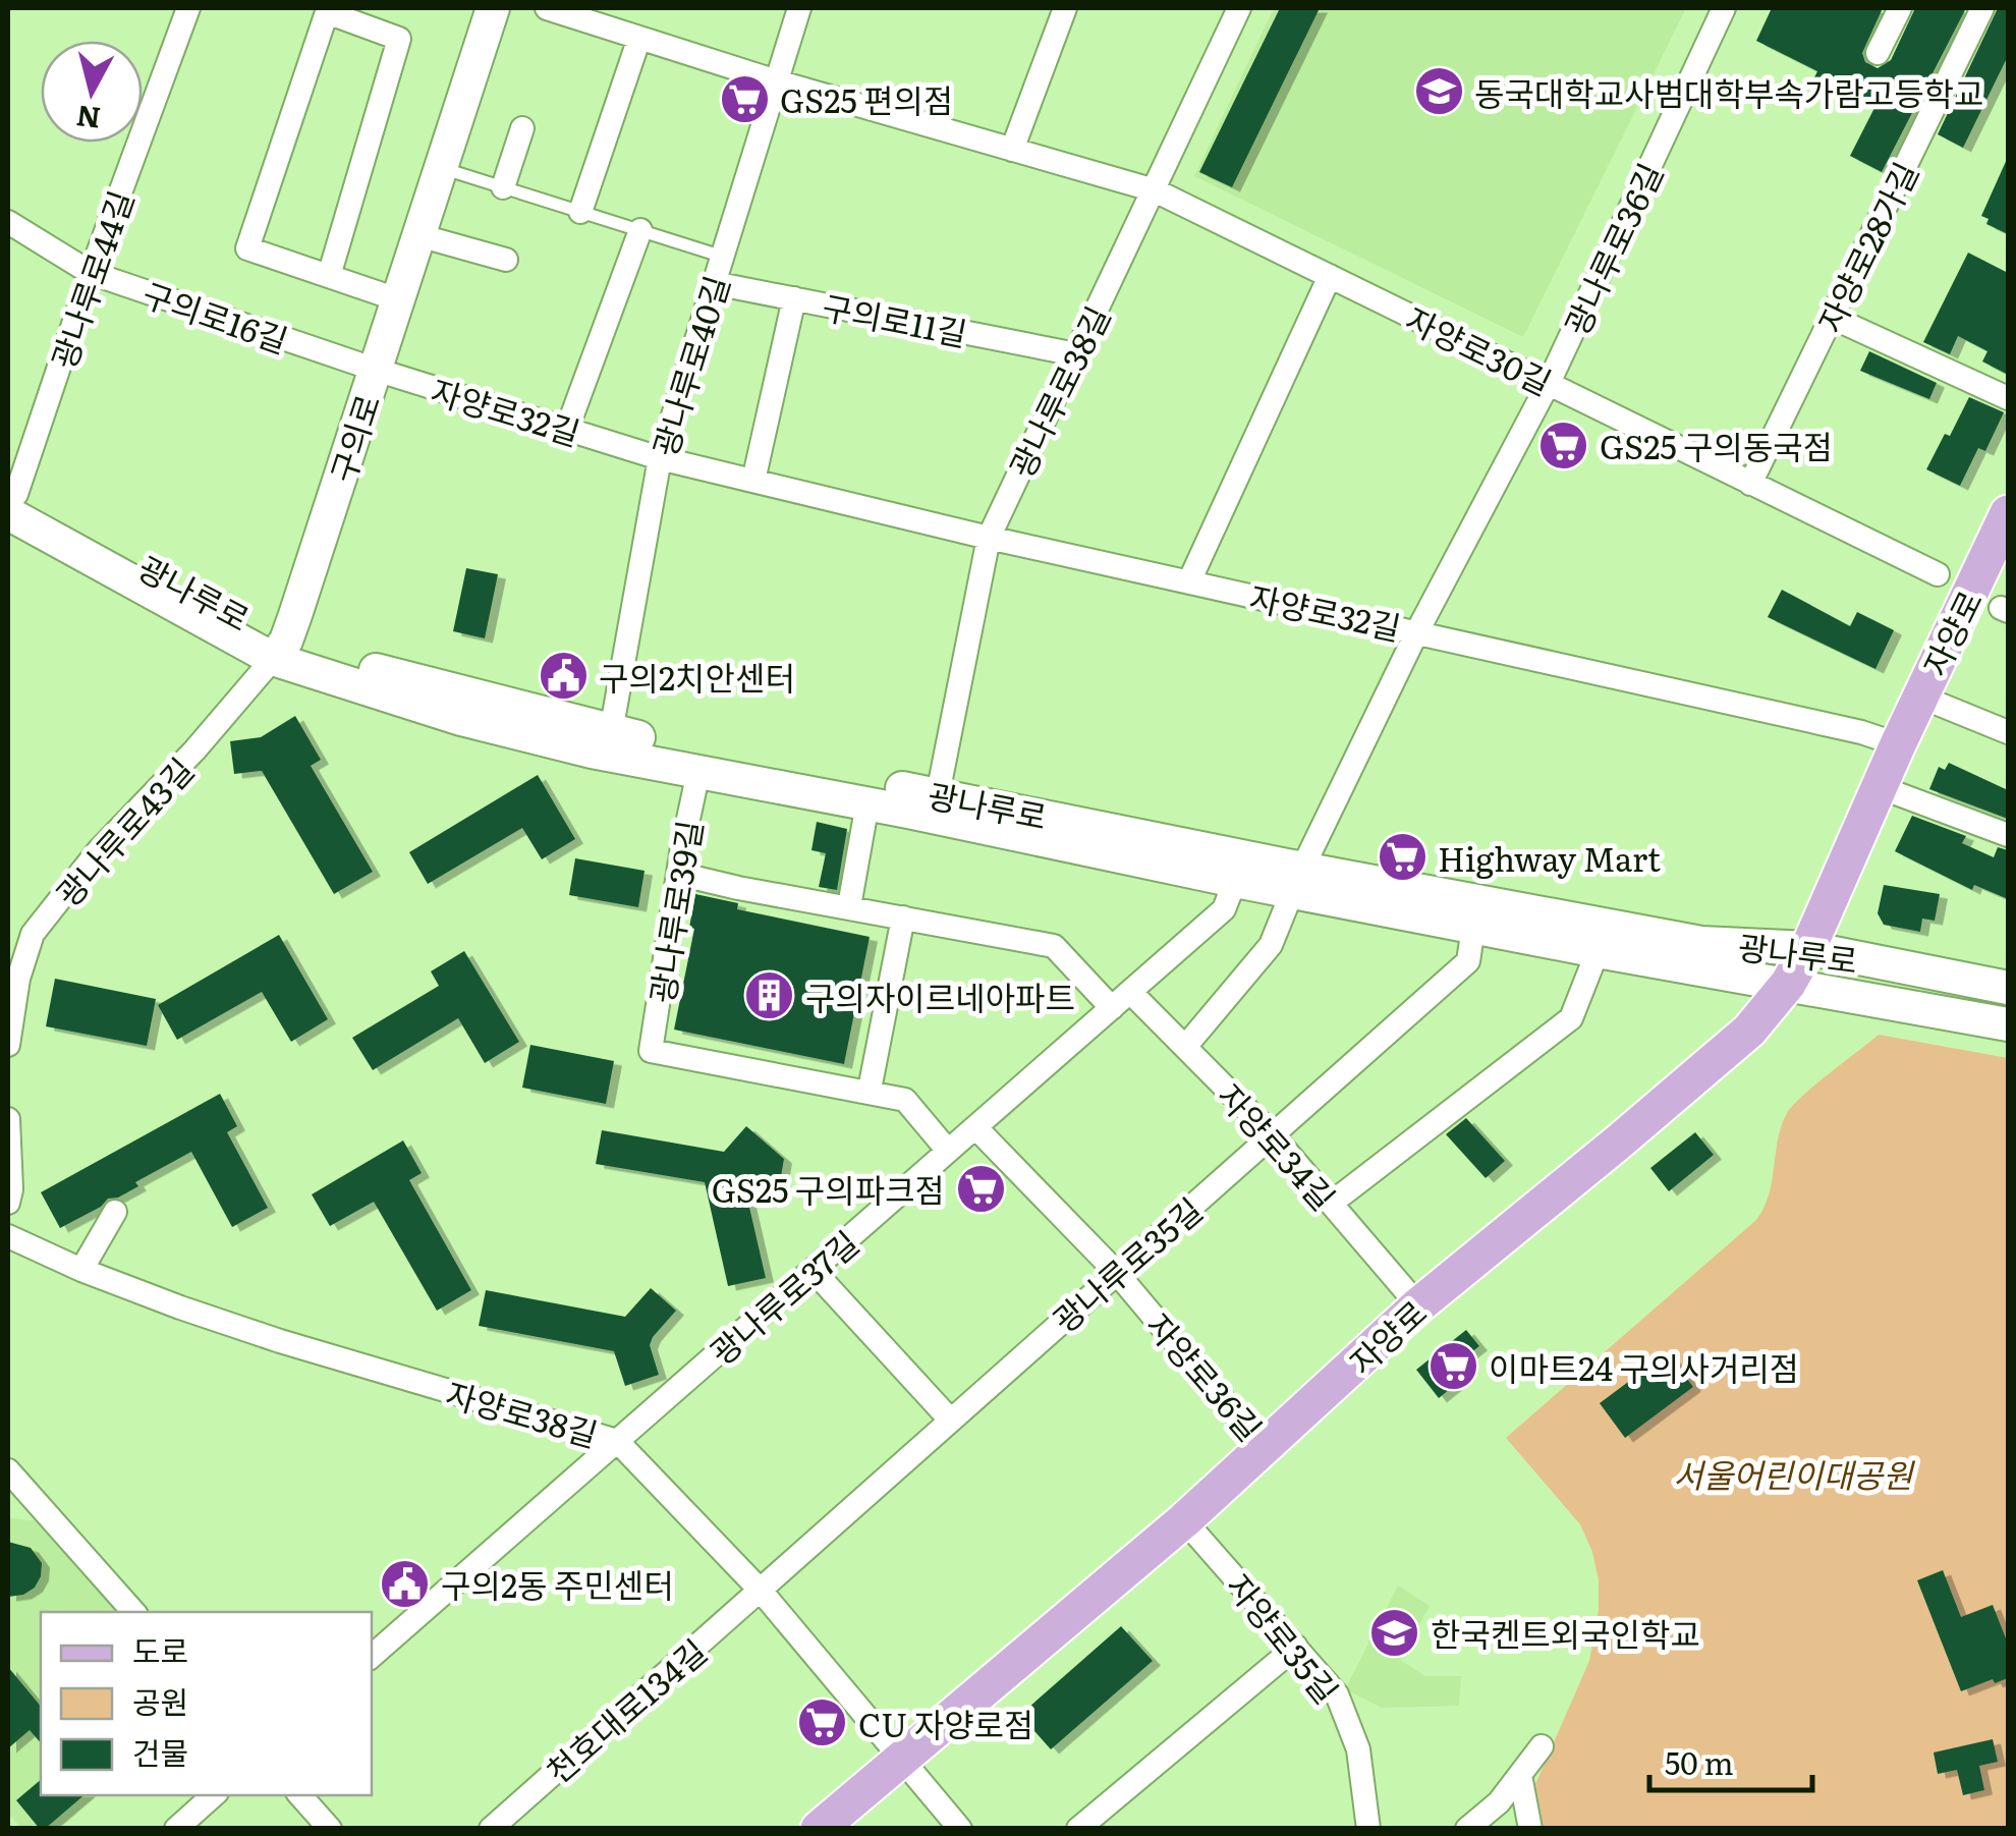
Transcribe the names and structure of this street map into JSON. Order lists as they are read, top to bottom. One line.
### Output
{"streets":{"main road":["구의로","광나루로","자양로"],"street":["자양로28가길","광나루로36길","광나루로44길","구의로16길","구의로11길","자양로30길","광나루로40길","광나루로38길","자양로32길","광나루로43길","광나루로39길","자양로34길","광나루로35길","광나루로37길","자양로36길","자양로38길","자양로35길","천호대로134길"]},"crossings":[["자양로28가길","자양로30길"],["광나루로36길","자양로30길"],["광나루로36길","자양로32길"],["광나루로36길","광나루로"],["광나루로44길","구의로16길"],["광나루로44길","광나루로"],["구의로16길","자양로32길"],["구의로16길","구의로"],["구의로11길","광나루로40길"],["구의로11길","광나루로38길"],["자양로30길","광나루로40길"],["자양로30길","광나루로38길"],["광나루로40길","자양로32길"],["광나루로40길","광나루로"],["광나루로38길","자양로32길"],["광나루로38길","광나루로"],["자양로32길","구의로"],["자양로32길","자양로"],["구의로","광나루로"],["구의로","광나루로43길"],["광나루로","자양로"],["광나루로","광나루로43길"],["광나루로","광나루로39길"],["광나루로","광나루로35길"],["광나루로","광나루로37길"],["자양로","자양로34길"],["자양로","자양로36길"],["자양로","자양로38길"],["자양로","자양로35길"],["자양로34길","광나루로35길"],["자양로34길","광나루로37길"],["광나루로35길","자양로36길"],["광나루로35길","자양로38길"],["광나루로35길","천호대로134길"],["광나루로37길","자양로36길"],["광나루로37길","자양로38길"],["자양로38길","천호대로134길"]],"parks":["서울어린이대공원"],"places":{"school or university":["동국대학교사범대학부속가람고등학교","한국켄트외국인학교"],"supermarket":["GS25 편의점","GS25 구의동국점","Highway Mart","GS25 구의파크점","이마트24 구의사거리점","CU 자양로점"],"public building":["구의2치안센터","구의2동 주민센터"],"building":["구의자이르네아파트"]},"legend":["도로","공원","건물"],"scale_bar":"50 m","north":"bottom"}
